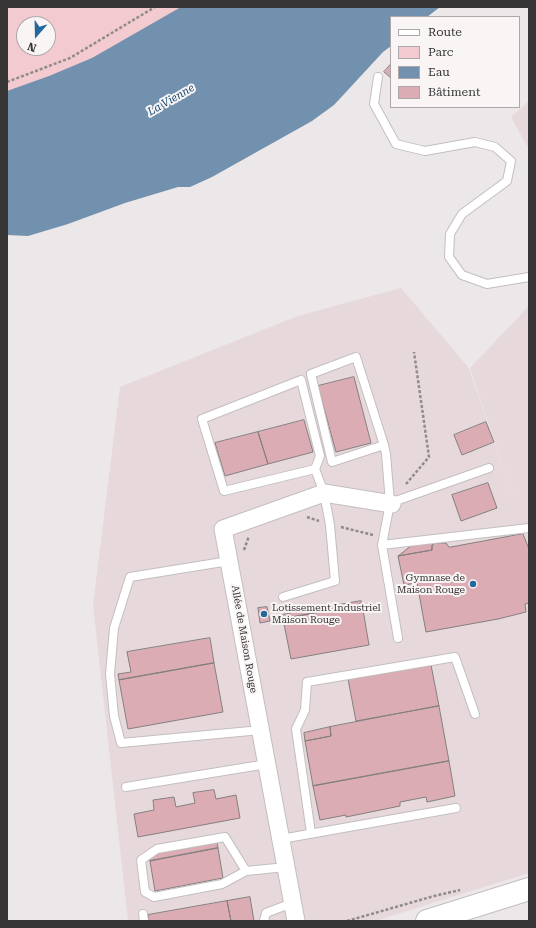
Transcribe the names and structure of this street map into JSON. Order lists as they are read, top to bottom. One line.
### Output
{"streets":{"street":["Allée de Maison Rouge"]},"water":["La Vienne"],"places":["Gymnase de Maison Rouge","Lotissement Industriel Maison Rouge"],"legend":["Route","Parc","Eau","Bâtiment"],"north":"bottom"}
